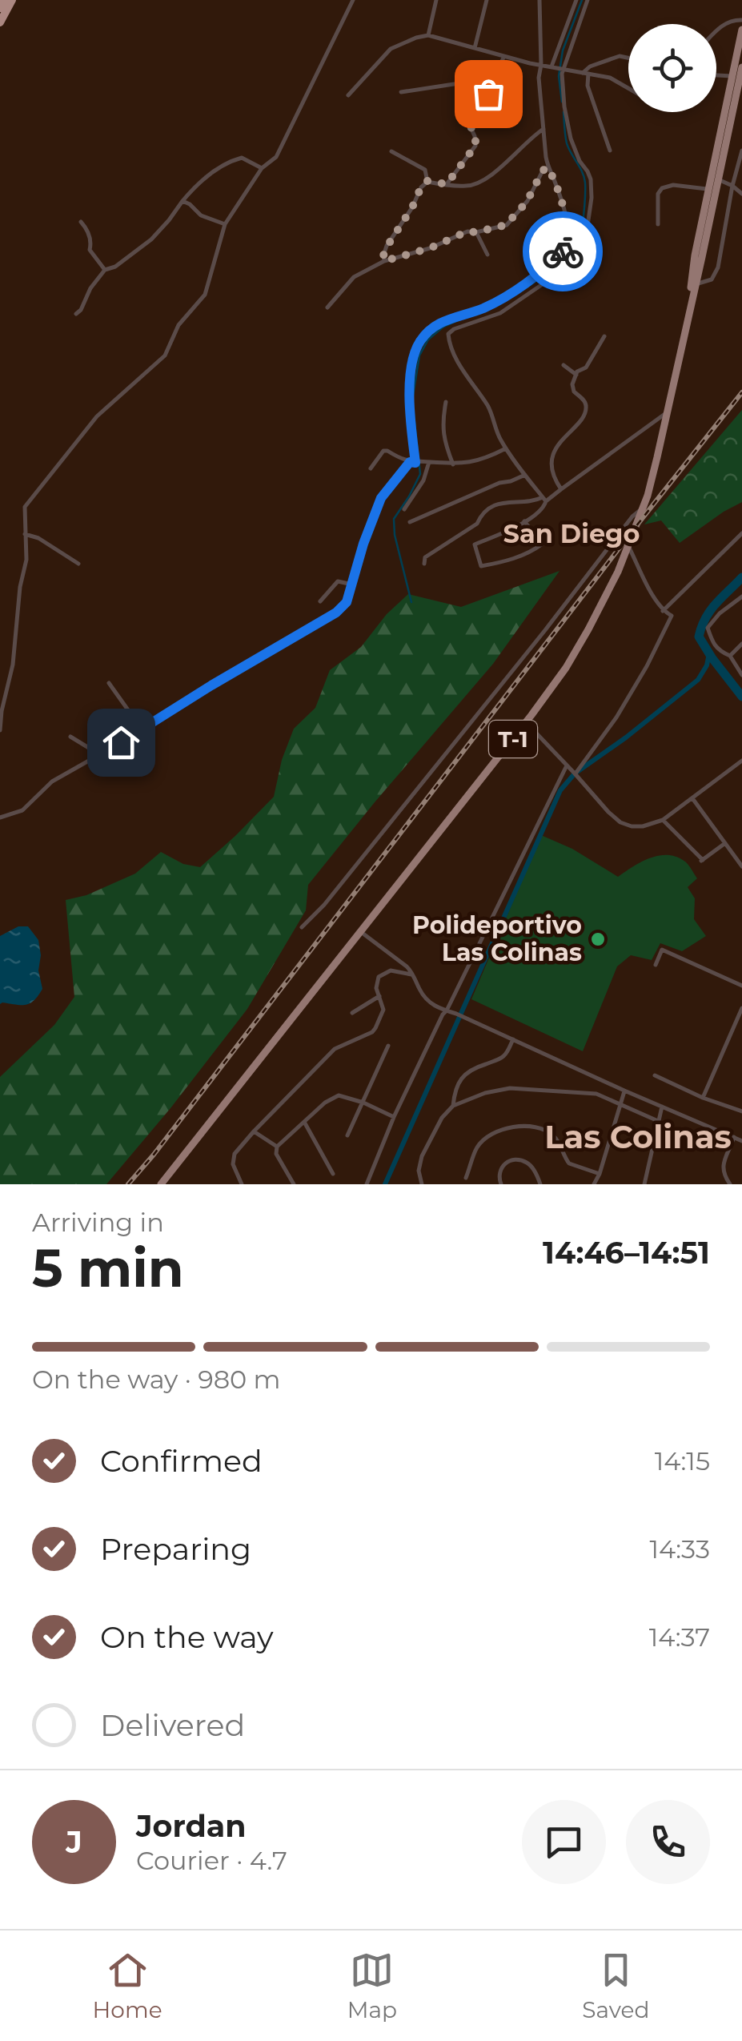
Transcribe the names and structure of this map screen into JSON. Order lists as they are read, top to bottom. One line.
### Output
{"streets":{"main road":["T-1"]},"districts":["San Diego","Las Colinas"],"places":["Polideportivo Las Colinas"],"page":{"heading":["5 min","Arriving in","14:46–14:51"],"panel":["Jordan","Courier · 4.7"],"bar":"On the way · 980 m","list":[["Confirmed","14:15"],["Preparing","14:33"],["On the way","14:37"],"Delivered"],"round":"J","tabs":["Home","Map","Saved"]}}
